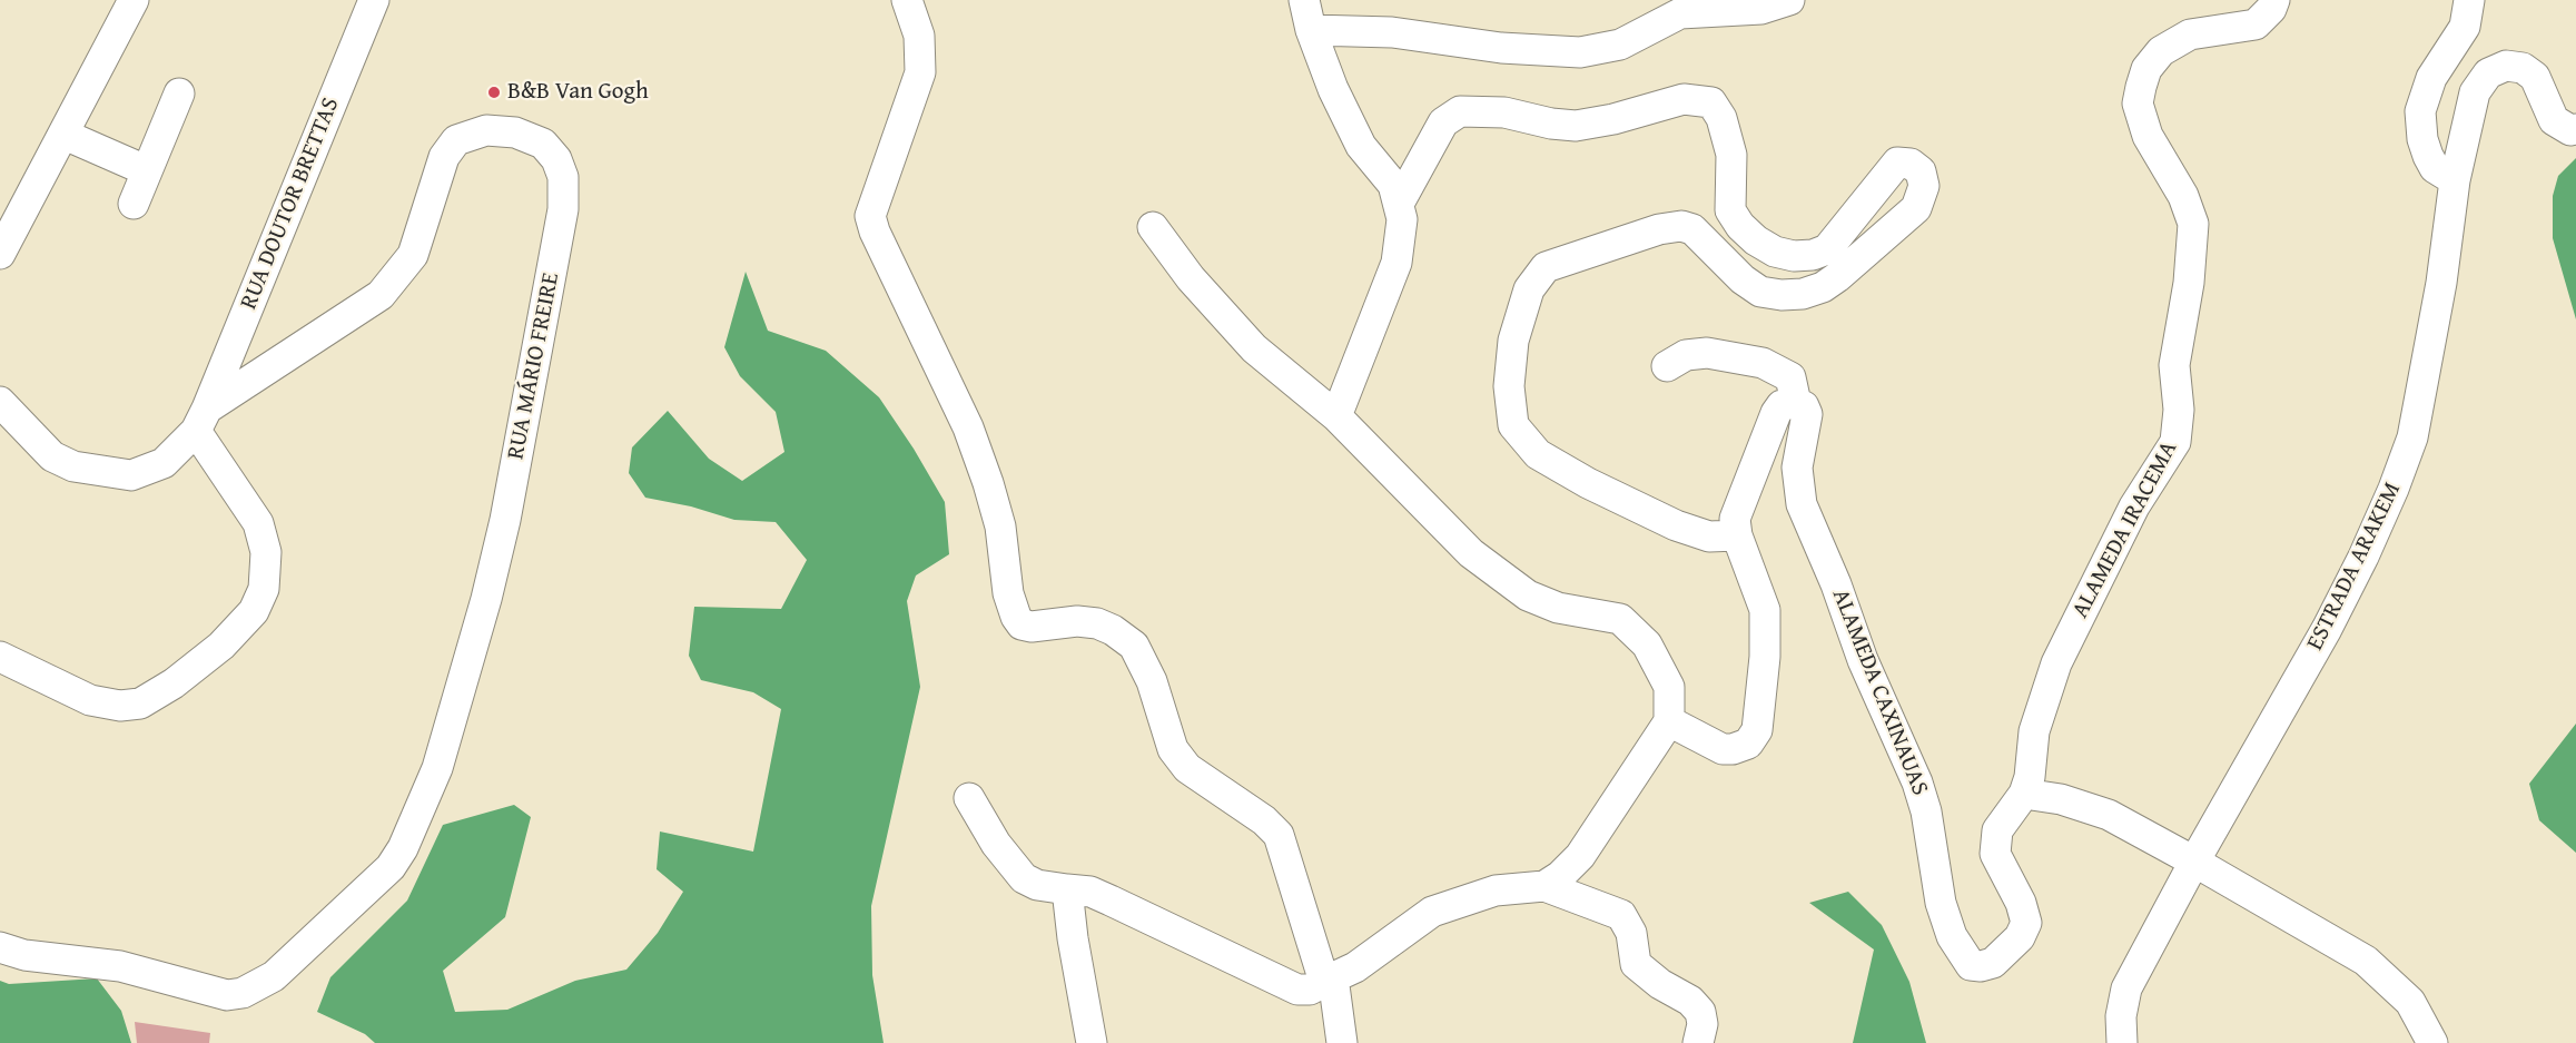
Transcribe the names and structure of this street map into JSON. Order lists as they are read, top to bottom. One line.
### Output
{"streets":{"street":["RUA DOUTOR BRETTAS","RUA MÁRIO FREIRE","ALAMEDA IRACEMA","ESTRADA ARAKEM","ALAMEDA CAXINAUAS"]},"crossings":[["RUA DOUTOR BRETTAS","RUA MÁRIO FREIRE"],["ALAMEDA IRACEMA","ALAMEDA CAXINAUAS"]],"places":["B&B Van Gogh"]}
